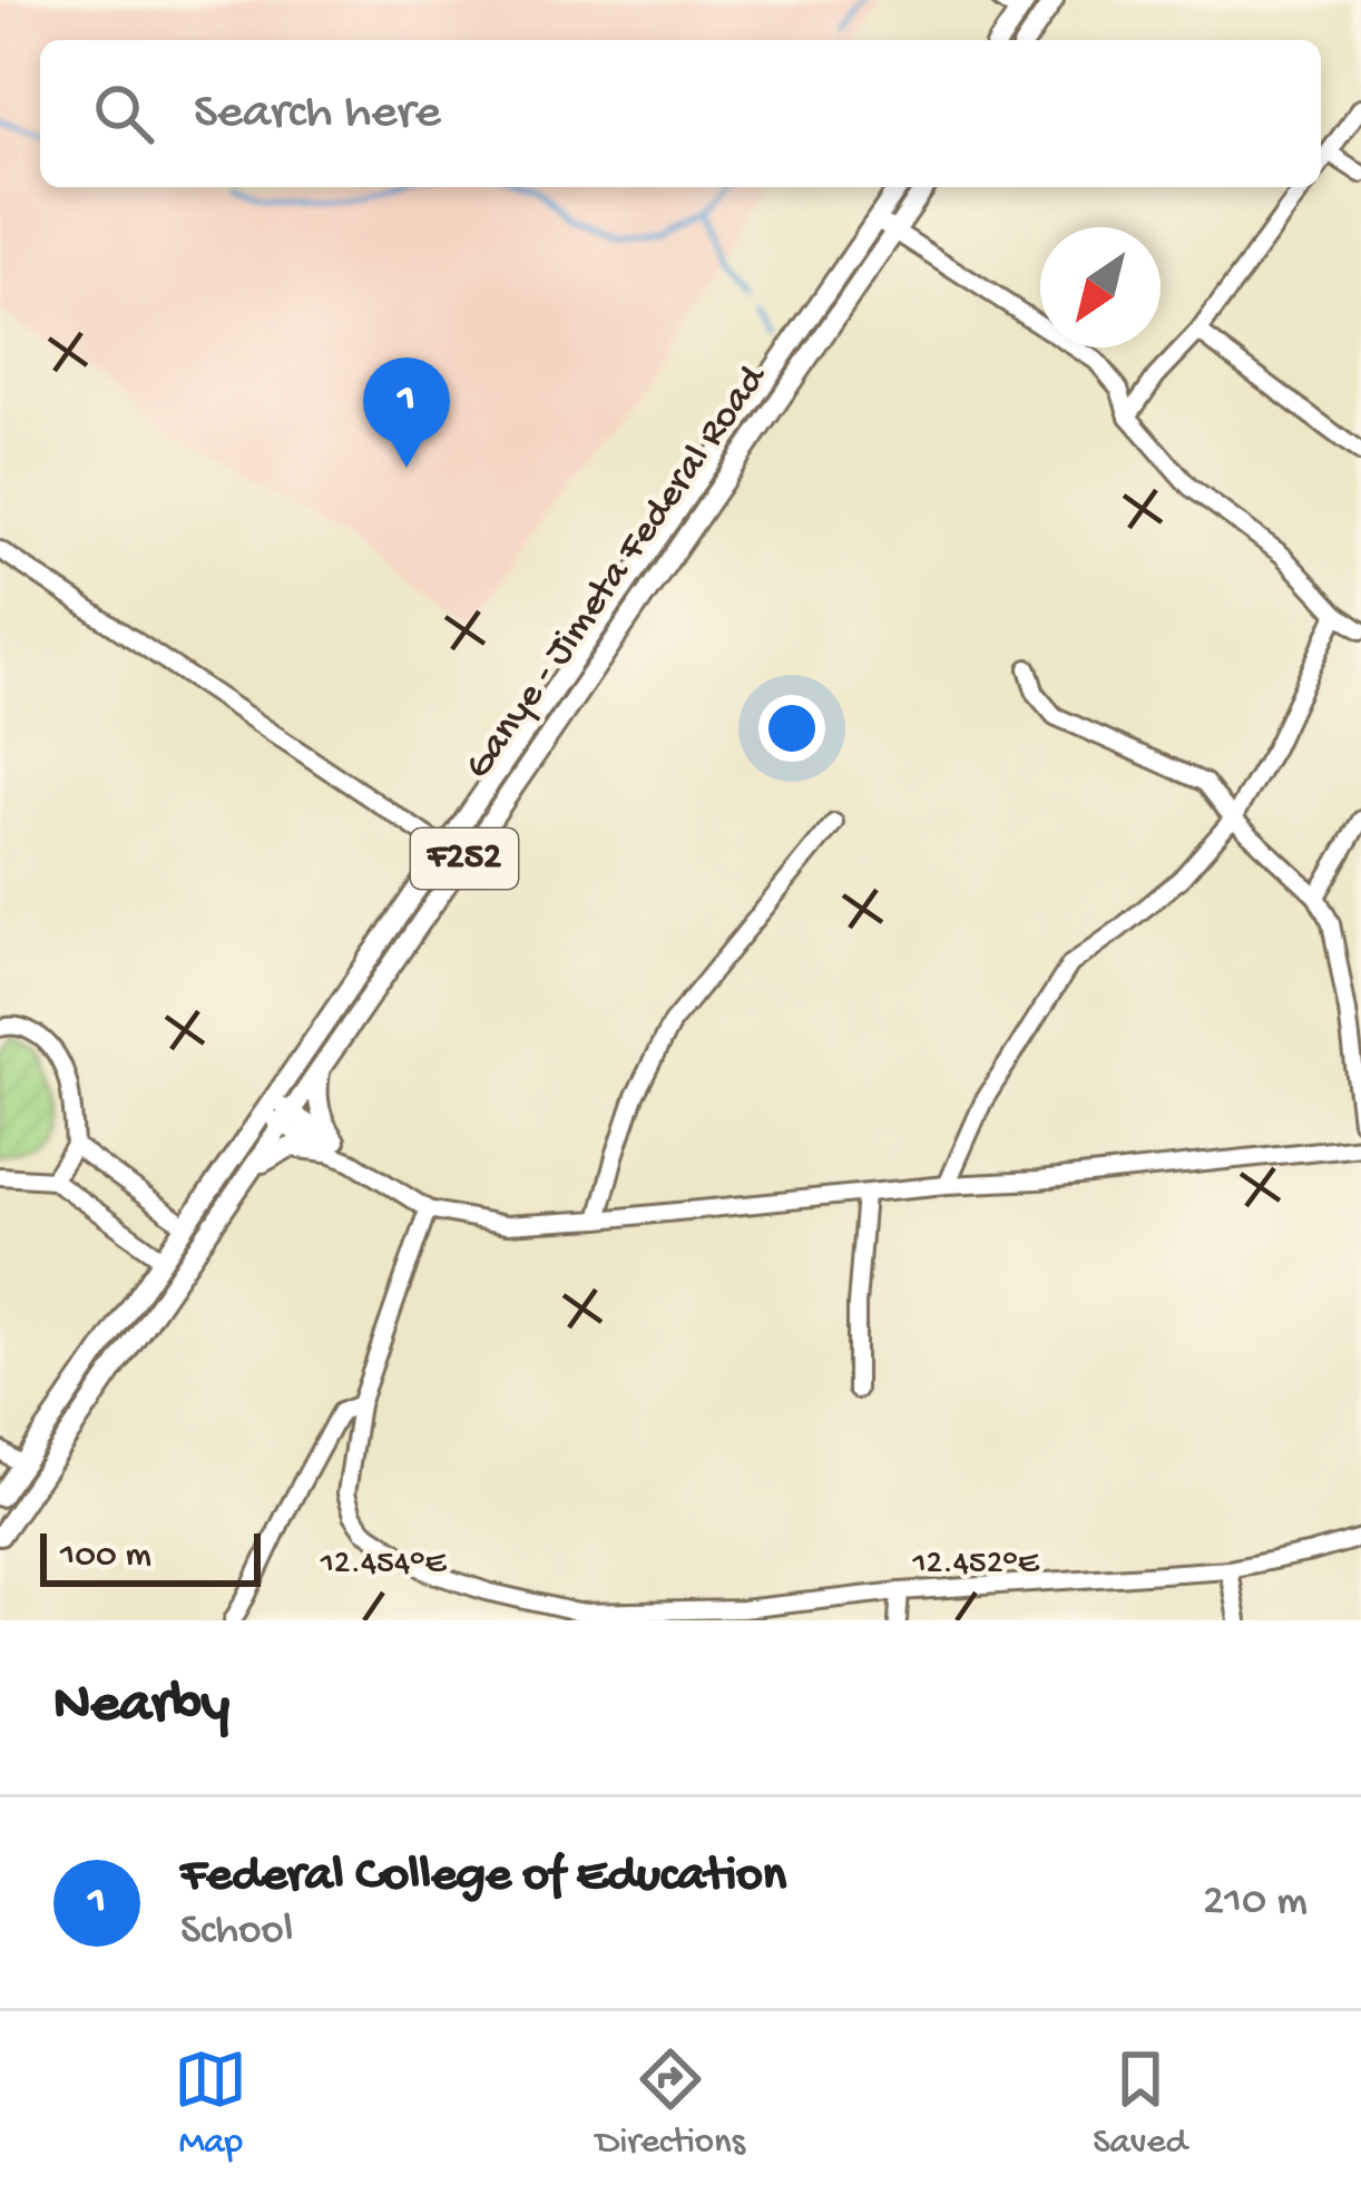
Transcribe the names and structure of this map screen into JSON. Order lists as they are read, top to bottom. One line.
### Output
{"streets":{"main road":["Ganye - Jimeta Federal Road","F252"]},"scale_bar":"100 m","north":"bottom left","page":{"search":"Search here","pins":"1","scale":"100 m","heading":"Nearby","list":[{"mark":"1","name":"Federal College of Education","note":"School","value":"210 m"}],"nav":["Map","Directions","Saved"]},"coordinates":["12.454°E","12.452°E"]}
